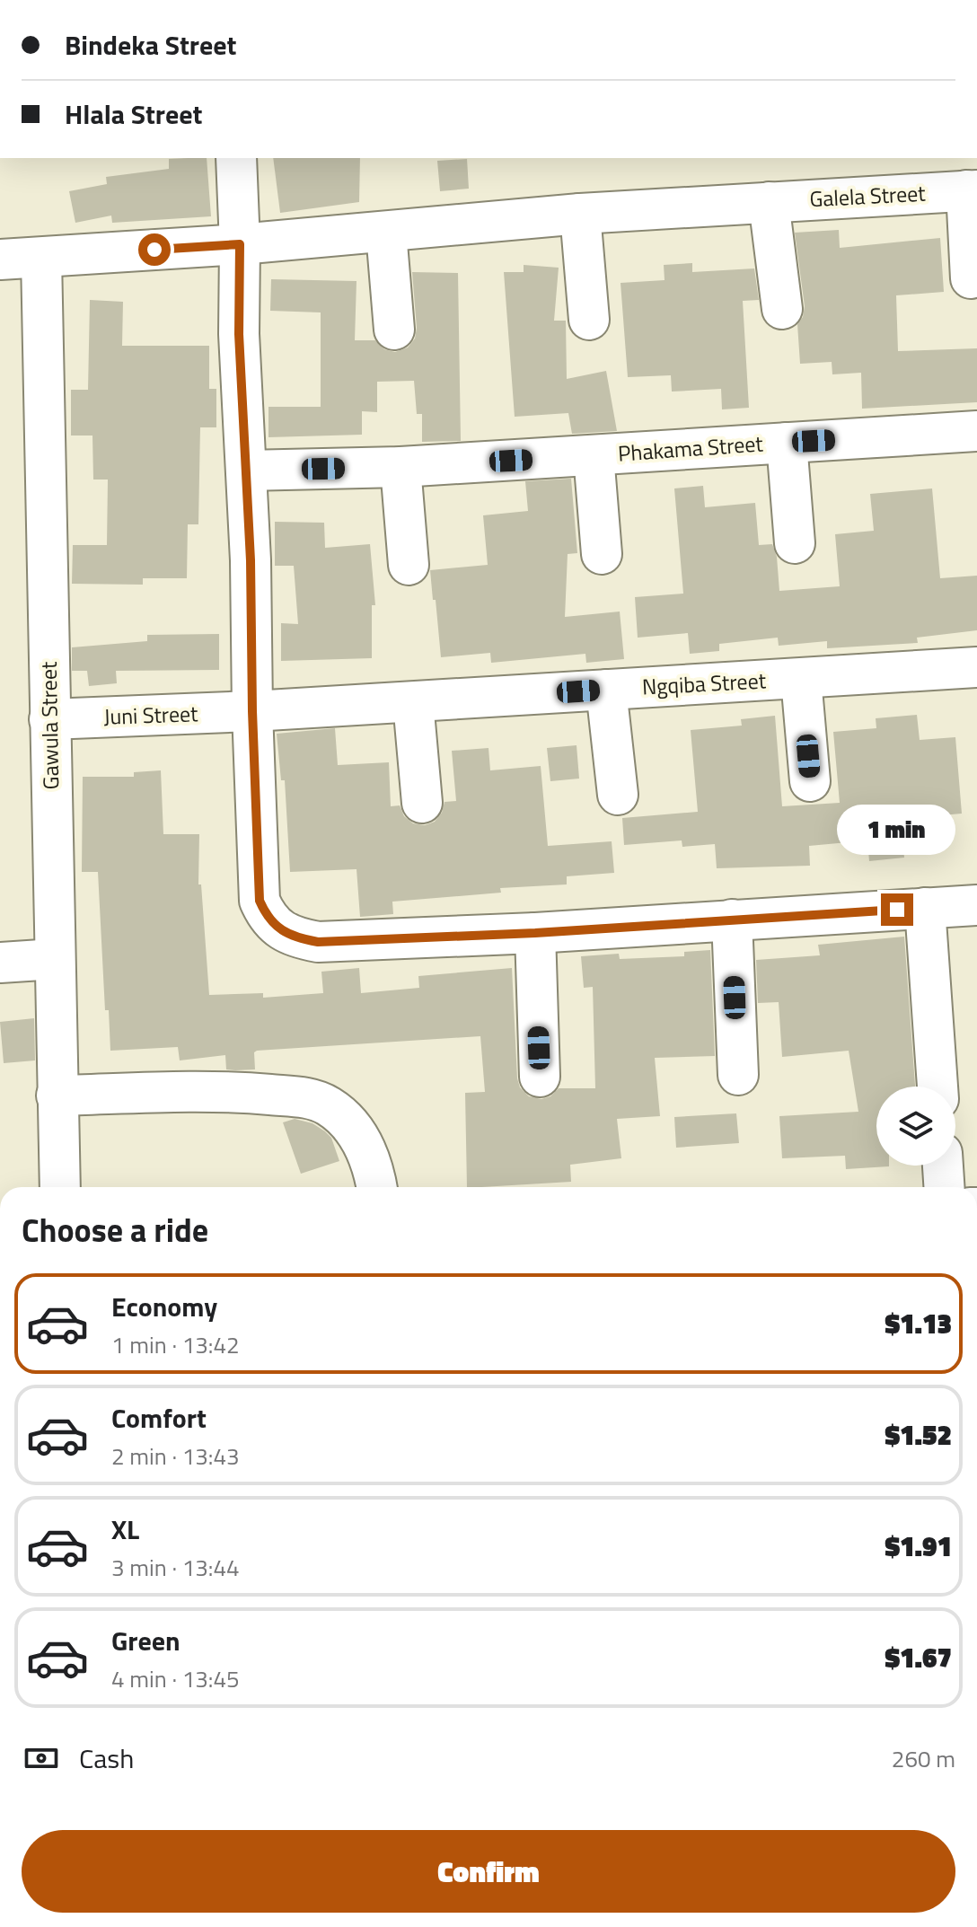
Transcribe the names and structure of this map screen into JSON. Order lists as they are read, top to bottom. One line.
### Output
{"streets":{"street":["Galela Street","Phakama Street","Ngqiba Street","Juni Street","Gawula Street"]},"crossings":[["Galela Street","Gawula Street"],["Ngqiba Street","Juni Street"],["Juni Street","Gawula Street"]],"page":{"banner":["Bindeka Street","Hlala Street"],"bubble":"1 min","heading":"Choose a ride","list":[{"name":"Economy","note":"1 min · 13:42","value":"$1.13"},{"name":"Comfort","note":"2 min · 13:43","value":"$1.52"},{"name":"XL","note":"3 min · 13:44","value":"$1.91"},{"name":"Green","note":"4 min · 13:45","value":"$1.67"}],"pay":["Cash","260 m"],"buttons":"Confirm"}}
